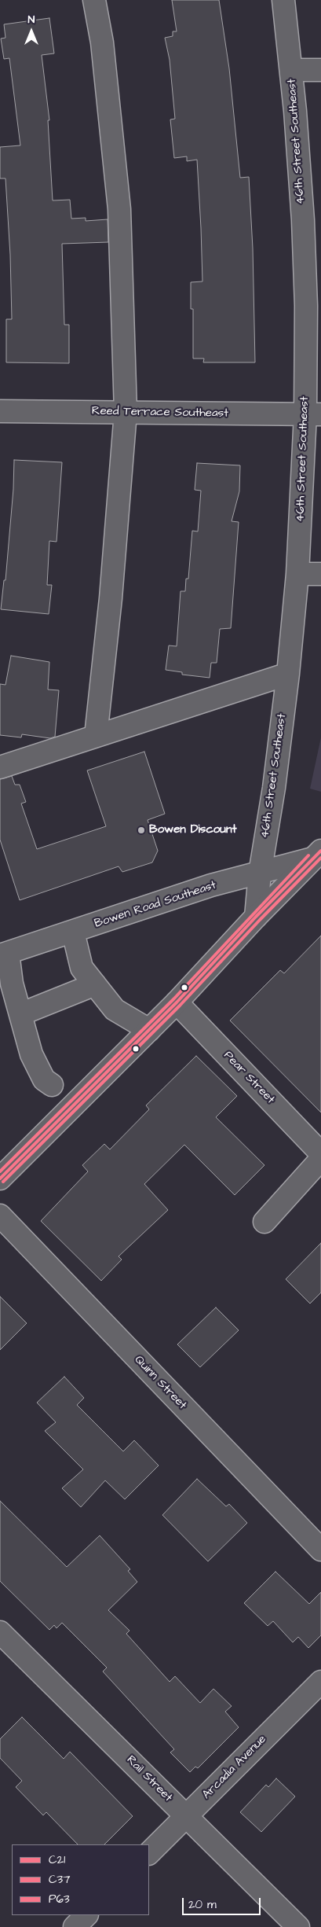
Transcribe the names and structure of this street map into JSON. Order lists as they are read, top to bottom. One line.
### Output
{"streets":{"street":["46th Street Southeast","Reed Terrace Southeast","Bowen Road Southeast","Pear Street","Quinn Street","Arcadia Avenue","Rail Street"]},"crossings":[["46th Street Southeast","Reed Terrace Southeast"],["46th Street Southeast","Bowen Road Southeast"],["Arcadia Avenue","Rail Street"]],"places":["Bowen Discount"],"lines":["transit line C21","transit line P63","transit line C37"],"legend":["C21","C37","P63"],"scale_bar":"20 m","north":"top"}
